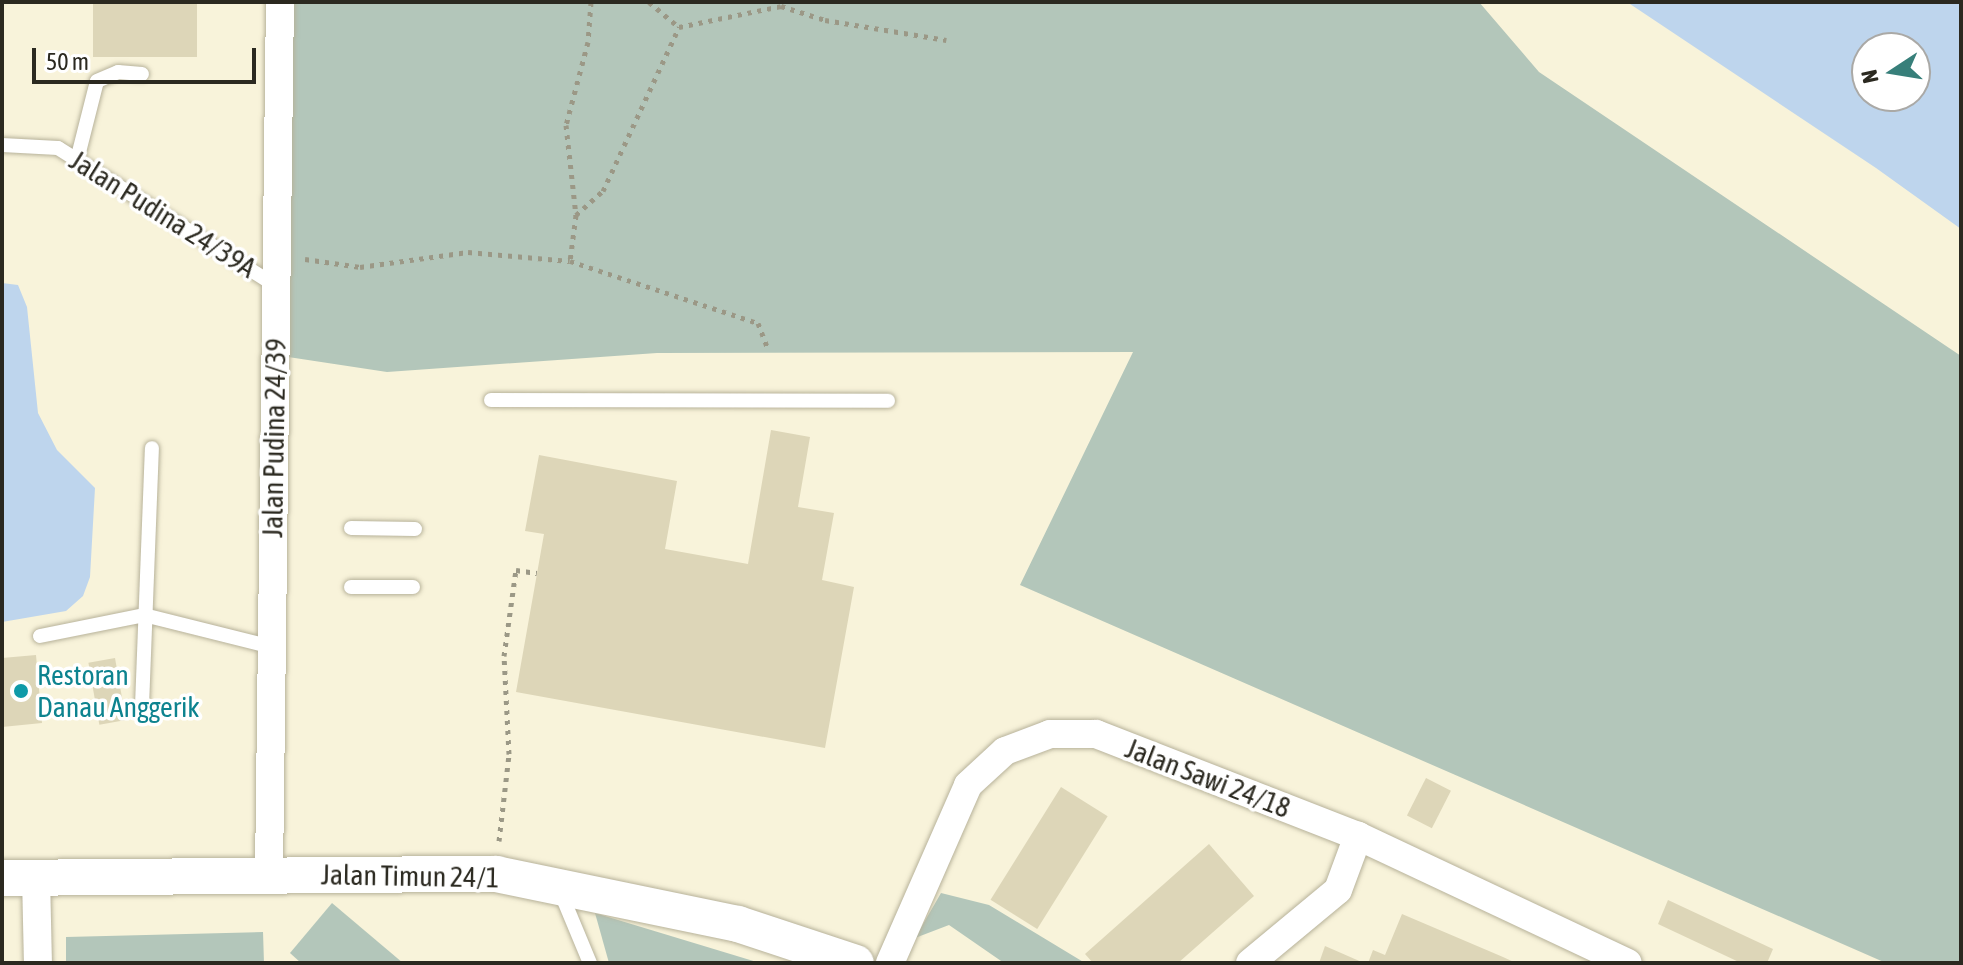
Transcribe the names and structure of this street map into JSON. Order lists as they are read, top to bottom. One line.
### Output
{"streets":{"street":["Jalan Pudina 24/39","Jalan Sawi 24/18","Jalan Timun 24/1"],"lane":["Jalan Pudina 24/39A"]},"crossings":[["Jalan Pudina 24/39A","Jalan Pudina 24/39"],["Jalan Pudina 24/39","Jalan Timun 24/1"]],"places":["Restoran Danau Anggerik"],"scale_bar":"50 m","north":"left"}
